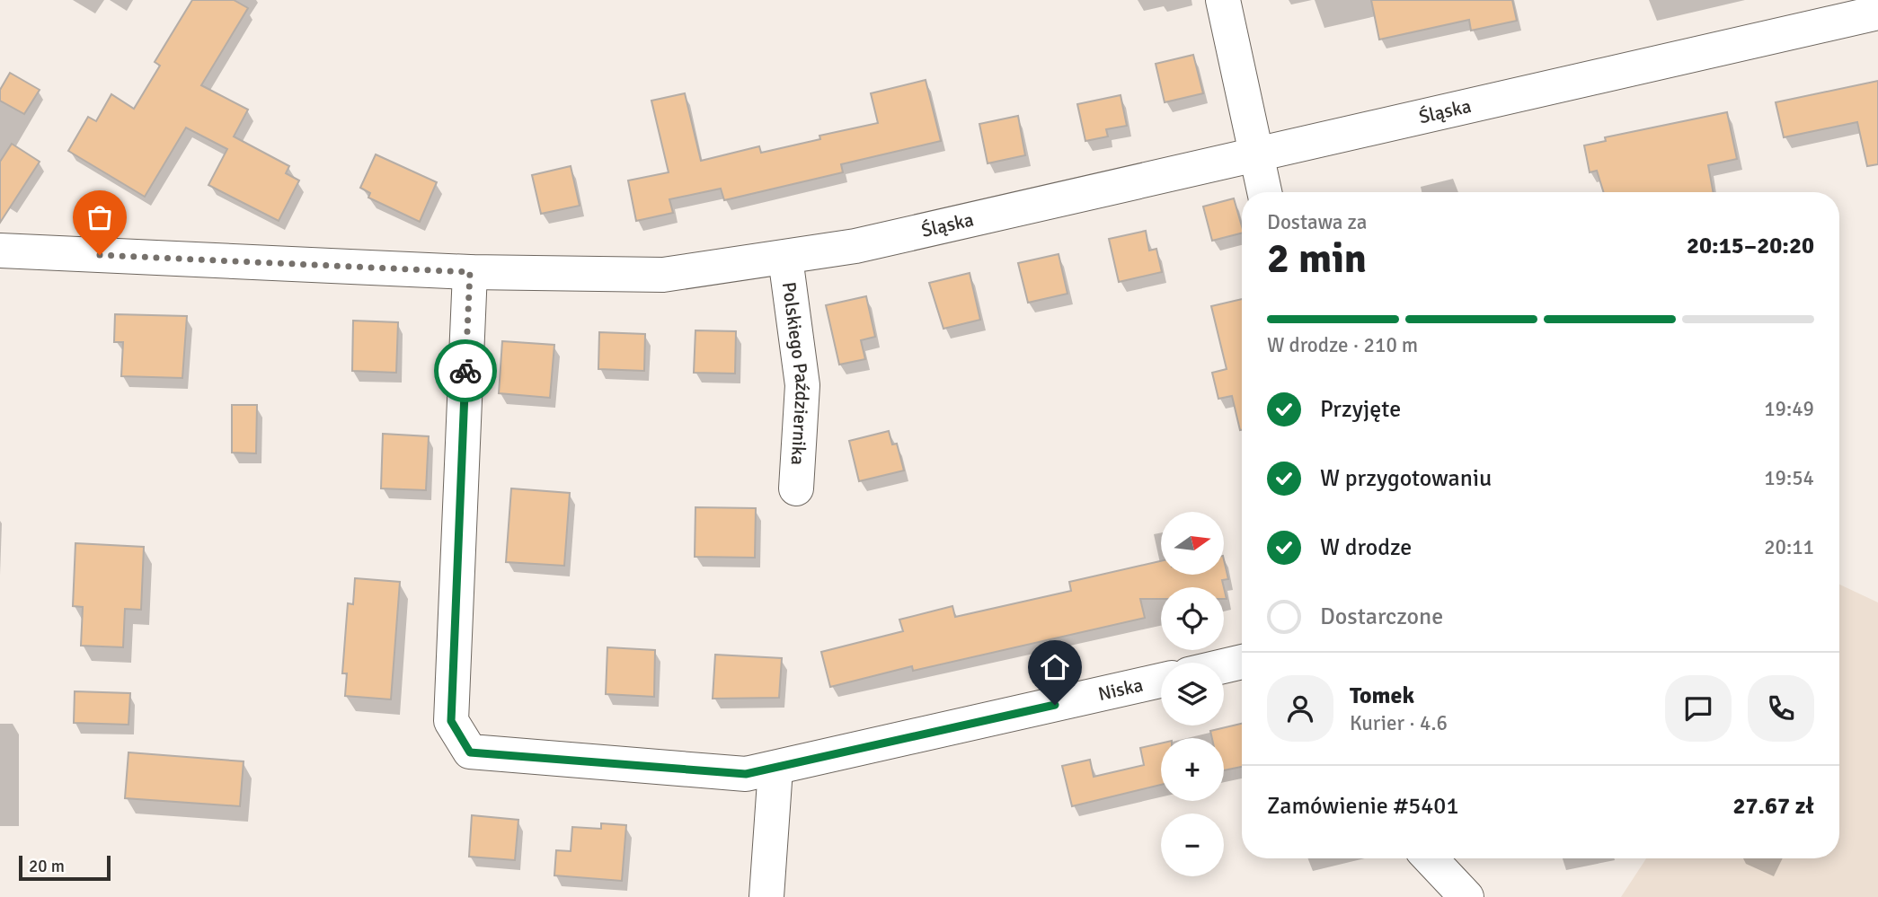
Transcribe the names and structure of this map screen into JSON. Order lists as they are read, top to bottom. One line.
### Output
{"streets":{"street":["Śląska","Polskiego Października","Niska"]},"crossings":[["Śląska","Polskiego Października"],["Śląska","Niska"]],"scale_bar":"20 m","north":"right","page":{"heading":["2 min","Dostawa za","20:15–20:20"],"panel":["Tomek","Kurier · 4.6","Zamówienie #5401","27.67 zł"],"bar":"W drodze · 210 m","list":[["Przyjęte","19:49"],["W przygotowaniu","19:54"],["W drodze","20:11"],"Dostarczone"],"map_buttons":["+","−"],"scale":"20 m"}}
